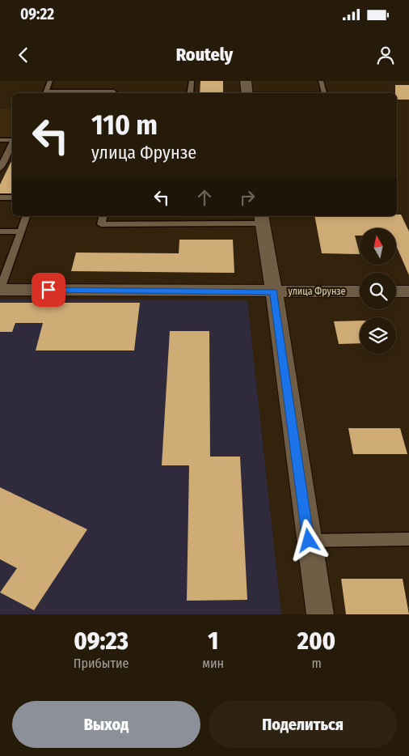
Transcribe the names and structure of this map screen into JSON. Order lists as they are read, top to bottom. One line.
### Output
{"streets":{"street":["улица Фрунзе"]},"north":"top","page":{"status":"09:22","header":"Routely","turn":["110 m","улица Фрунзе"],"eta":["09:23","Прибытие","1","мин","200","m"],"buttons":["Выход","Поделиться"]}}
